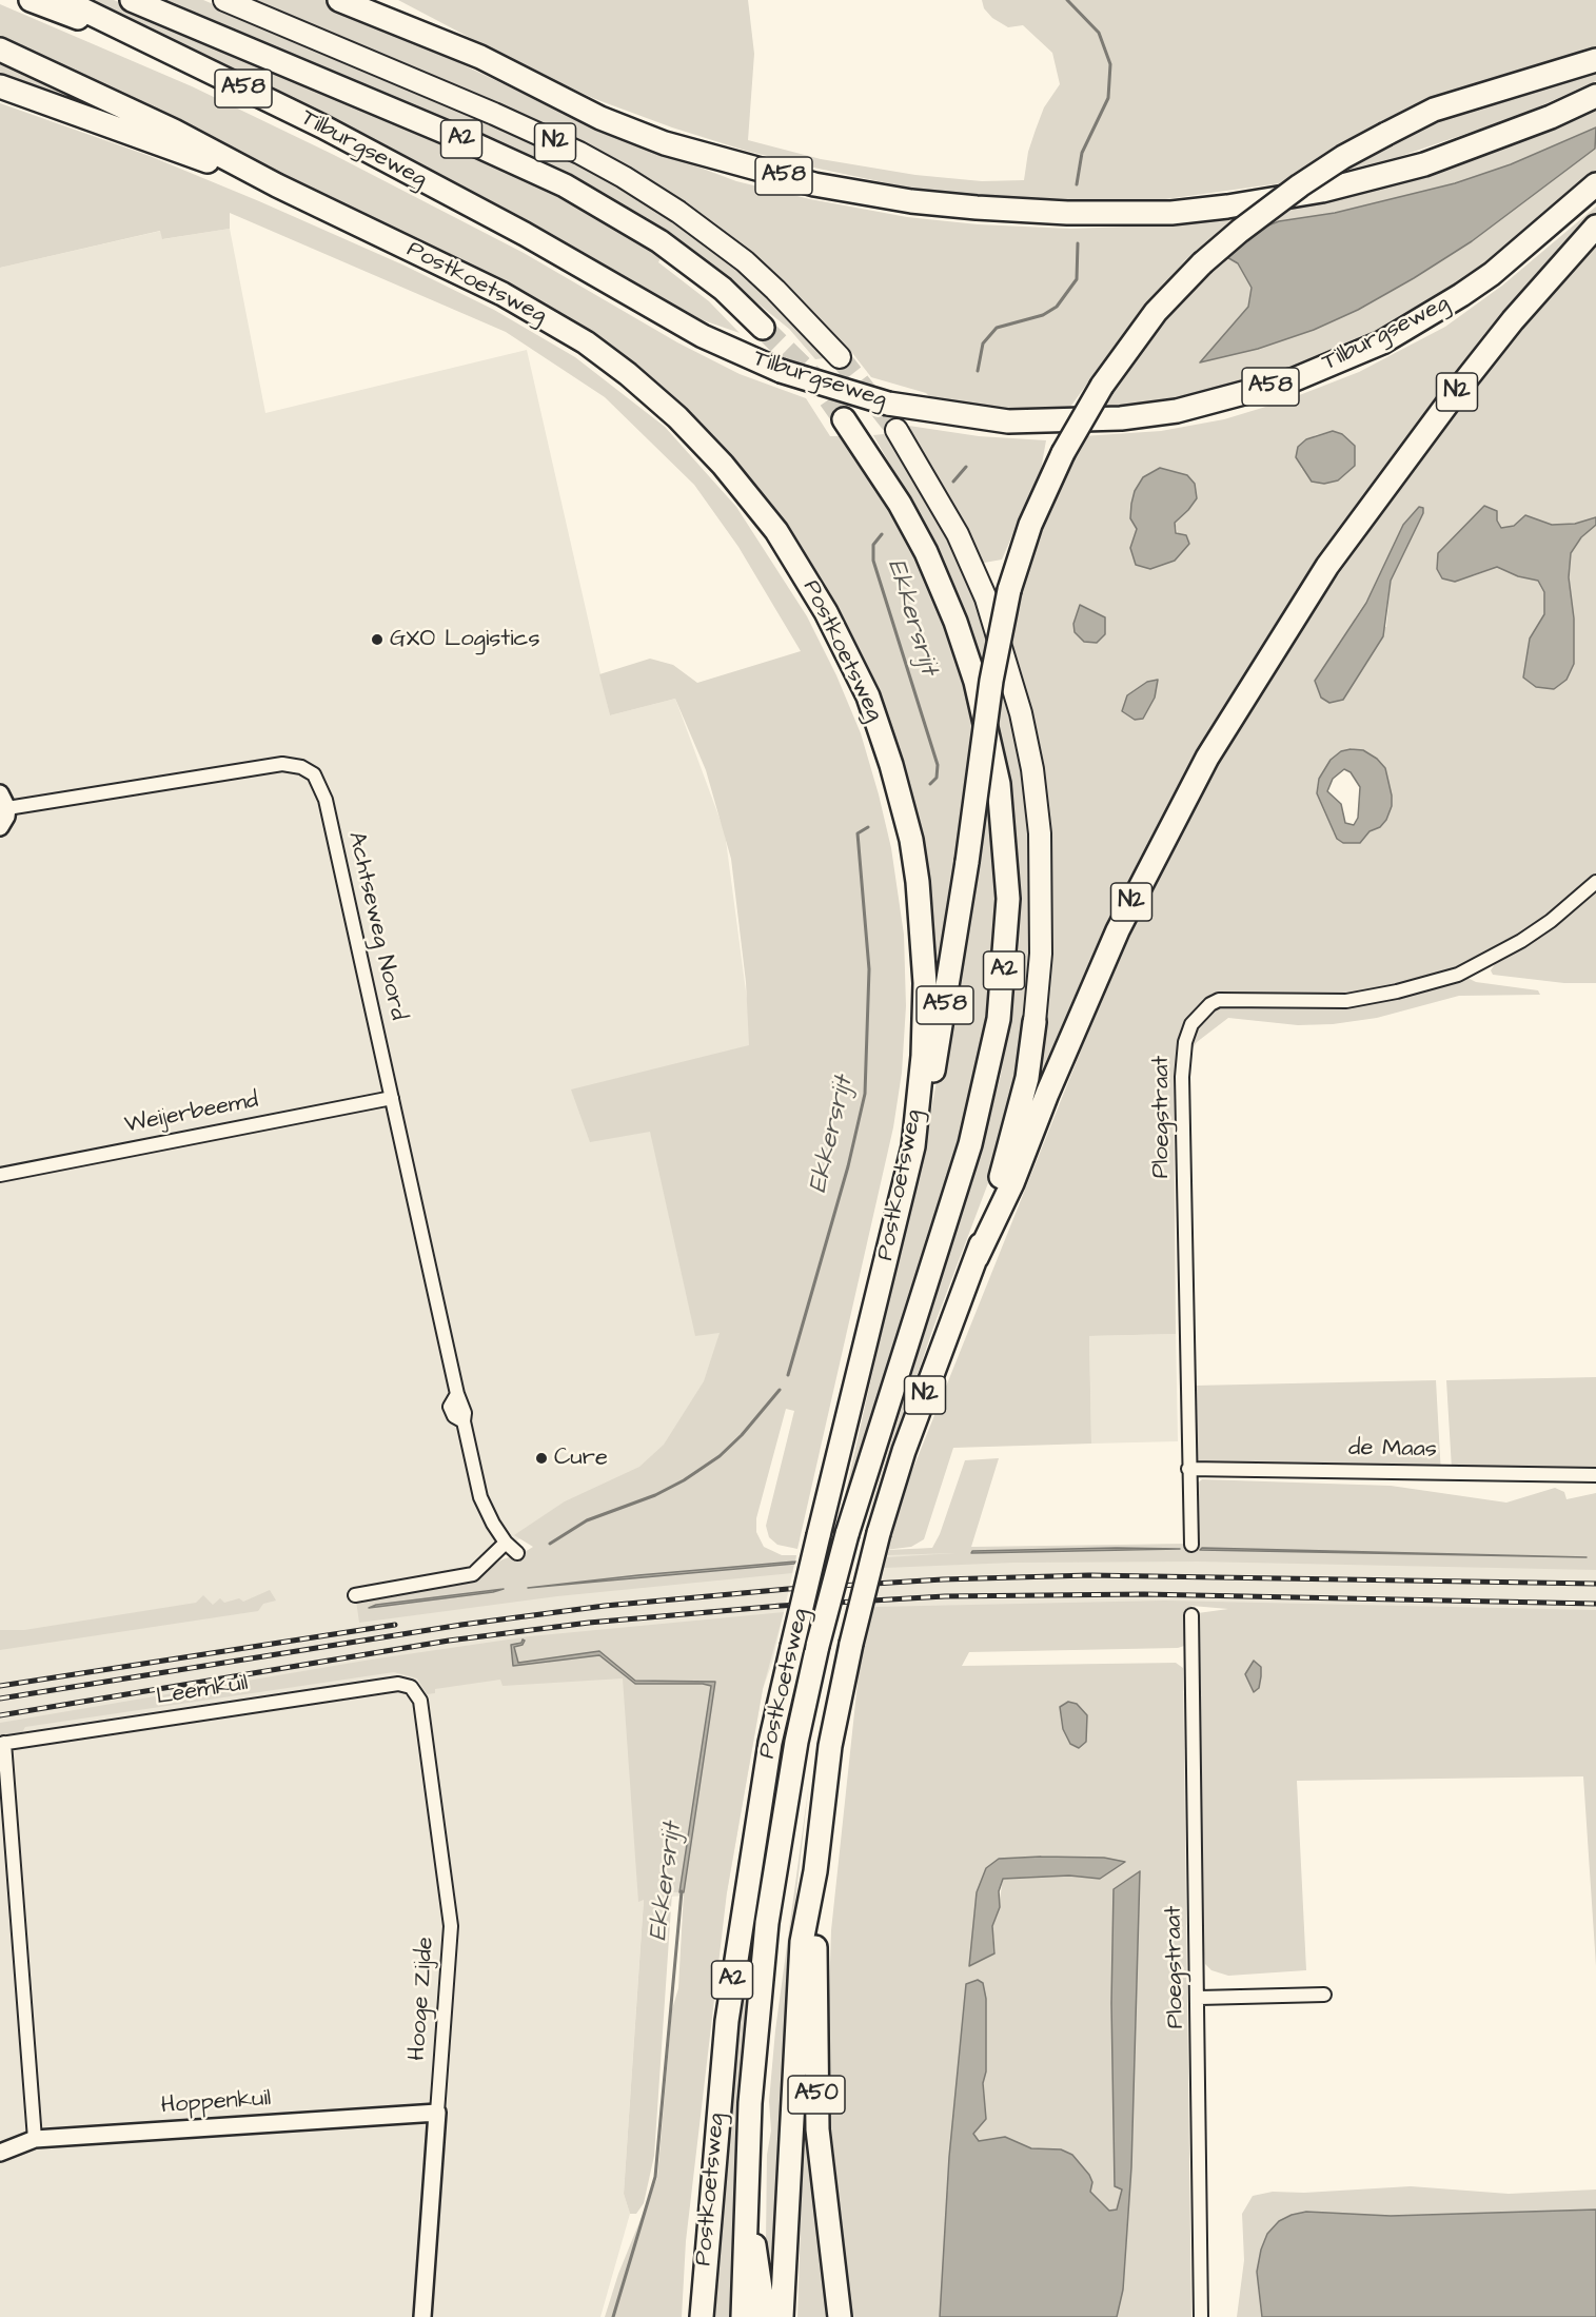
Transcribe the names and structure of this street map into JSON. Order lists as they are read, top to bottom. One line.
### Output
{"streets":{"highway":["A58","A2","N2","Tilburgseweg","Postkoetsweg","A50"],"street":["Achtseweg Noord","Weijerbeemd","Ploegstraat","de Maas","Leemkuil","Hooge Zijde","Hoppenkuil"]},"crossings":[["A58","Postkoetsweg"],["N2","A50"],["Achtseweg Noord","Weijerbeemd"],["Ploegstraat","de Maas"],["Leemkuil","Hooge Zijde"],["Hooge Zijde","Hoppenkuil"]],"water":["Ekkersrijt"],"places":["GXO Logistics","Cure"]}
